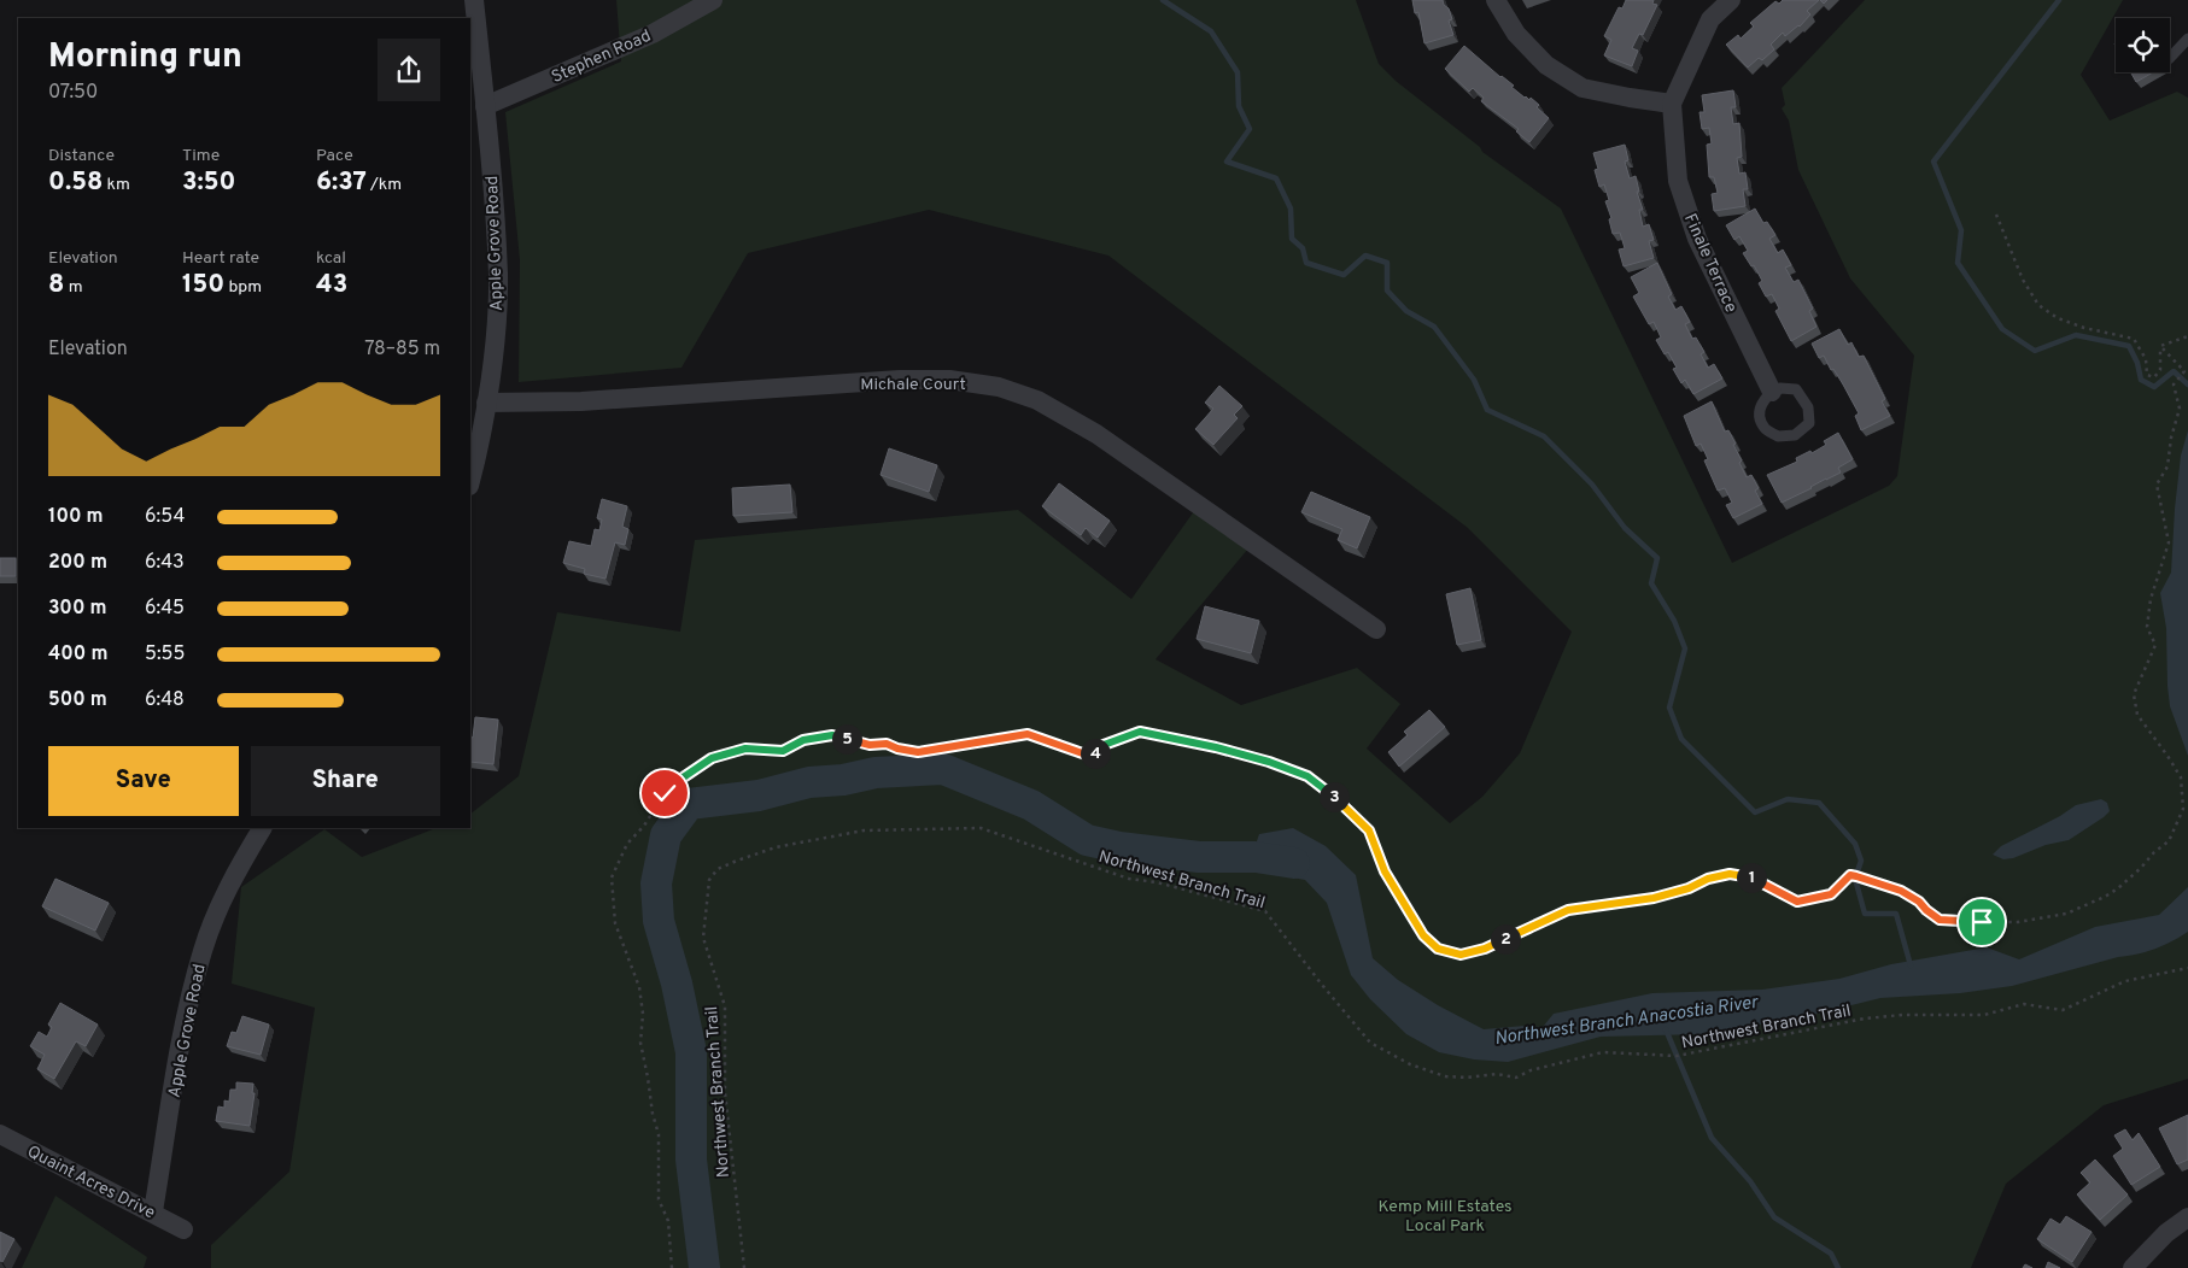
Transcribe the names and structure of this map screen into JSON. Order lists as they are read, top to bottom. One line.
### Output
{"streets":{"street":["Stephen Road","Apple Grove Road","Finale Terrace","Michale Court","Quaint Acres Drive"],"path":["Northwest Branch Trail"]},"crossings":[["Stephen Road","Apple Grove Road"],["Apple Grove Road","Michale Court"],["Apple Grove Road","Quaint Acres Drive"]],"water":["Northwest Branch Anacostia River"],"parks":["Kemp Mill Estates Local Park"],"page":{"heading":["Morning run","07:50"],"stats":[["Distance","0.58 km"],["Time","3:50"],["Pace","6:37 /km"],["Elevation","8 m"],["Heart rate","150 bpm"],["kcal","43"]],"chart":["Elevation","78–85 m"],"list":[{"name":"100 m","note":"6:54"},{"name":"200 m","note":"6:43"},{"name":"300 m","note":"6:45"},{"name":"400 m","note":"5:55"},{"name":"500 m","note":"6:48"}],"pins":["5","4","3","1","2"],"buttons":["Save","Share"]}}
